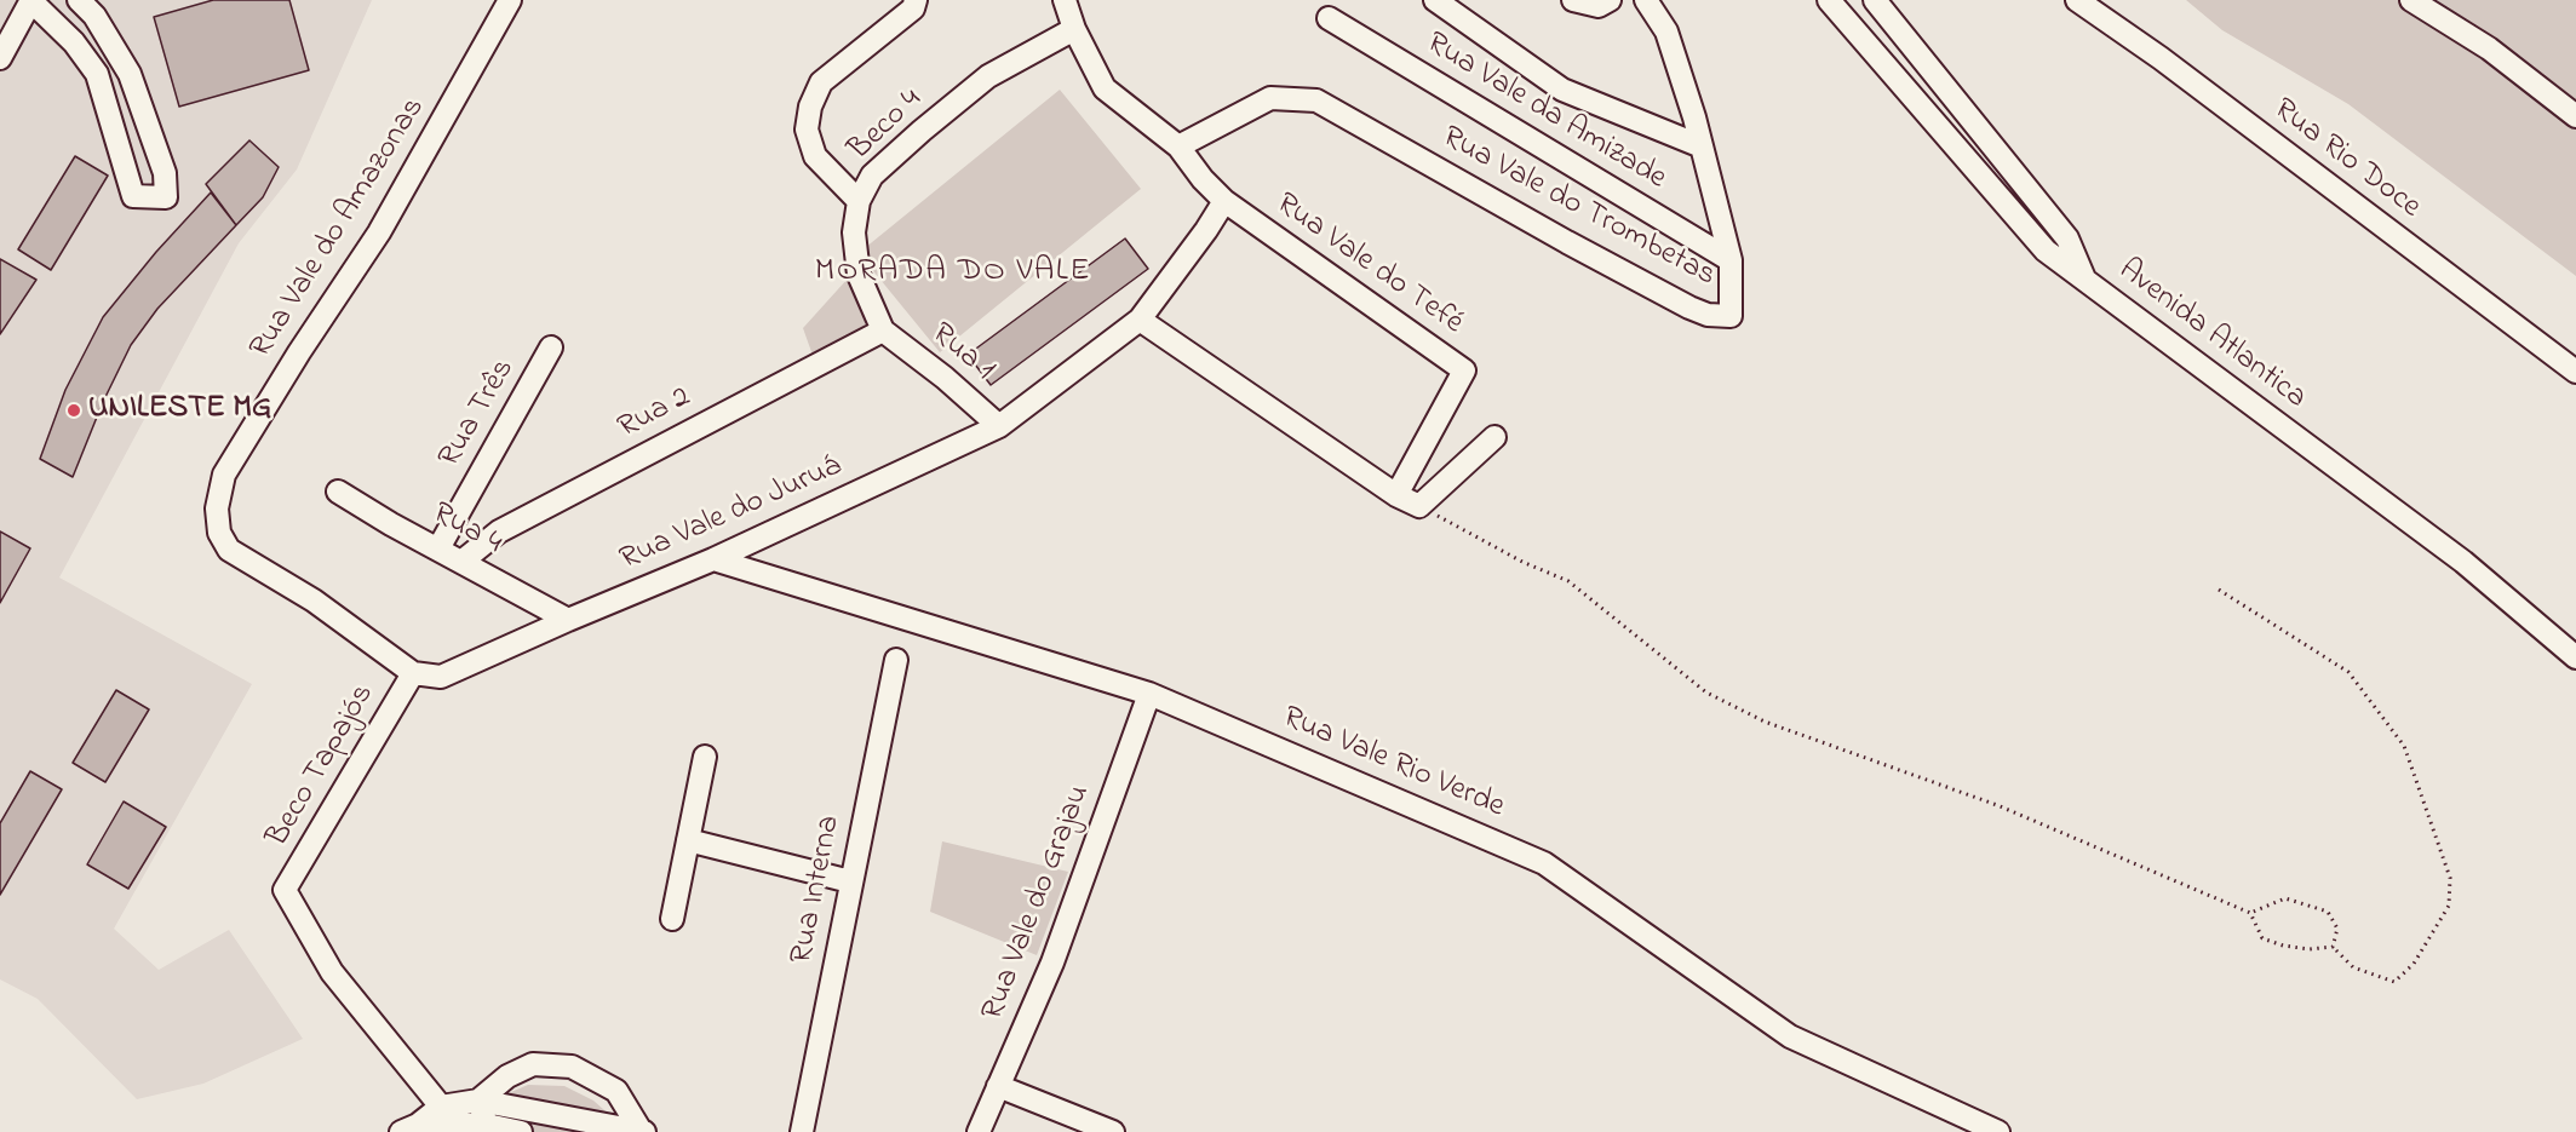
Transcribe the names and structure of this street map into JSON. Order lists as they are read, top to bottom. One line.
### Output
{"streets":{"street":["Rua Vale da Amizade","Beco 4","Rua Rio Doce","Rua Vale do Trombetas","Rua Vale do Amazonas","Rua Vale do Tefé","Avenida Atlantica","Rua 1","Rua Três","Rua 2","Rua Vale do Juruá","Rua 4","Rua Vale Rio Verde","Beco Tapajós","Rua Interna","Rua Vale do Grajau"]},"crossings":[["Rua Vale da Amizade","Rua Vale do Trombetas"],["Beco 4","Rua Vale do Tefé"],["Beco 4","Rua 1"],["Beco 4","Rua 2"],["Rua Vale do Trombetas","Rua Vale do Tefé"],["Rua Vale do Amazonas","Rua Vale do Juruá"],["Rua Vale do Amazonas","Beco Tapajós"],["Rua Vale do Tefé","Rua Vale do Juruá"],["Rua 1","Rua 2"],["Rua 1","Rua Vale do Juruá"],["Rua Três","Rua 4"],["Rua 2","Rua 4"],["Rua Vale do Juruá","Rua 4"],["Rua Vale do Juruá","Rua Vale Rio Verde"],["Rua Vale do Juruá","Beco Tapajós"],["Rua Vale Rio Verde","Rua Vale do Grajau"]],"districts":["MORADA DO VALE"],"places":["UNILESTE MG"]}
